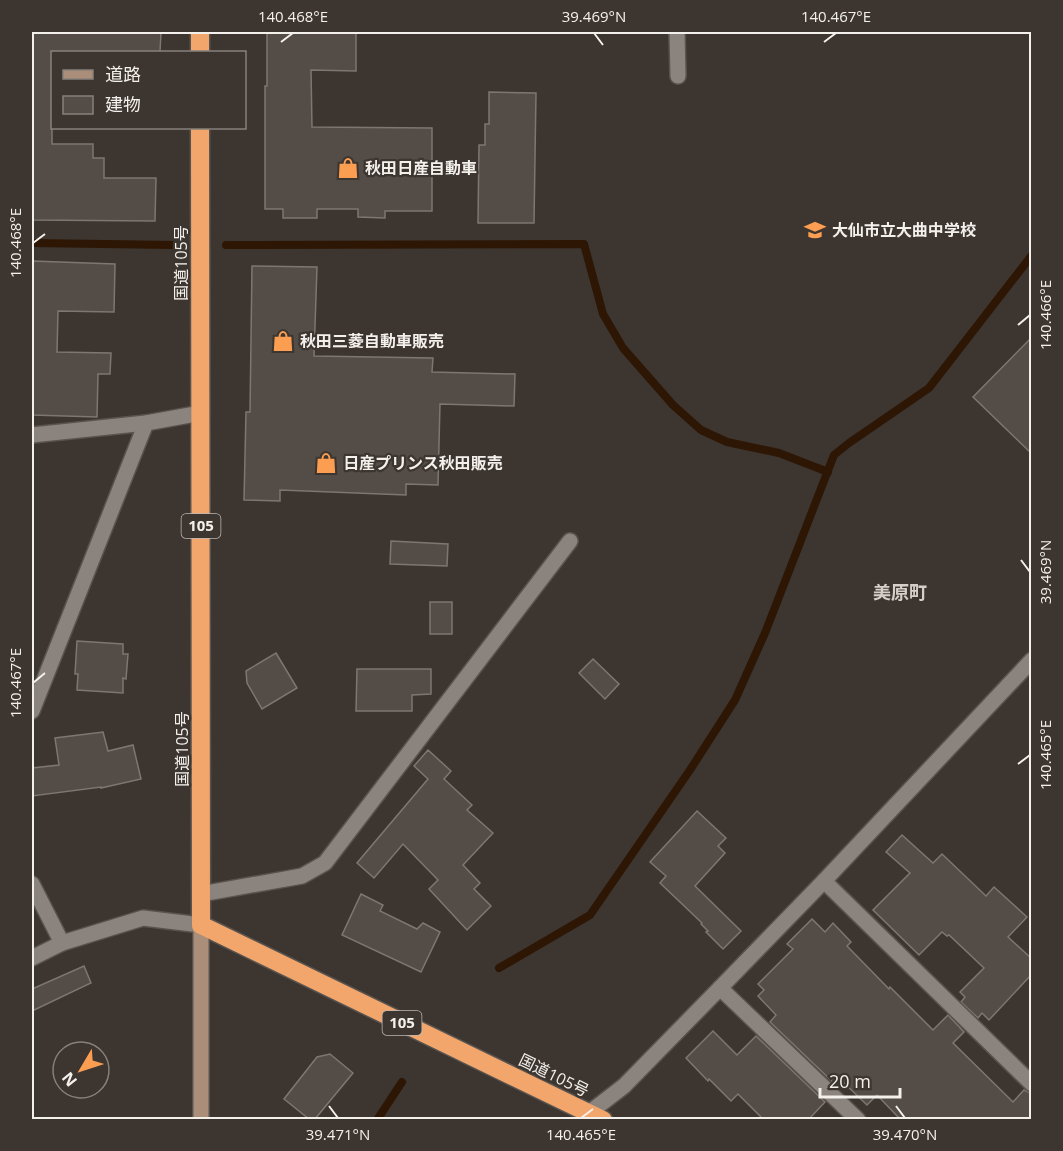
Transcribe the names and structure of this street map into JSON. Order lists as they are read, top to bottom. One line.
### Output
{"streets":{"highway":["国道105号","105"]},"districts":["美原町"],"places":{"shop":["秋田日産自動車","秋田三菱自動車販売","日産プリンス秋田販売"],"school or university":["大仙市立大曲中学校"]},"legend":["道路","建物"],"scale_bar":"20 m","north":"bottom left","coordinates":["140.468°E","39.469°N","140.467°E","140.466°E","140.465°E","39.471°N","39.470°N"]}
